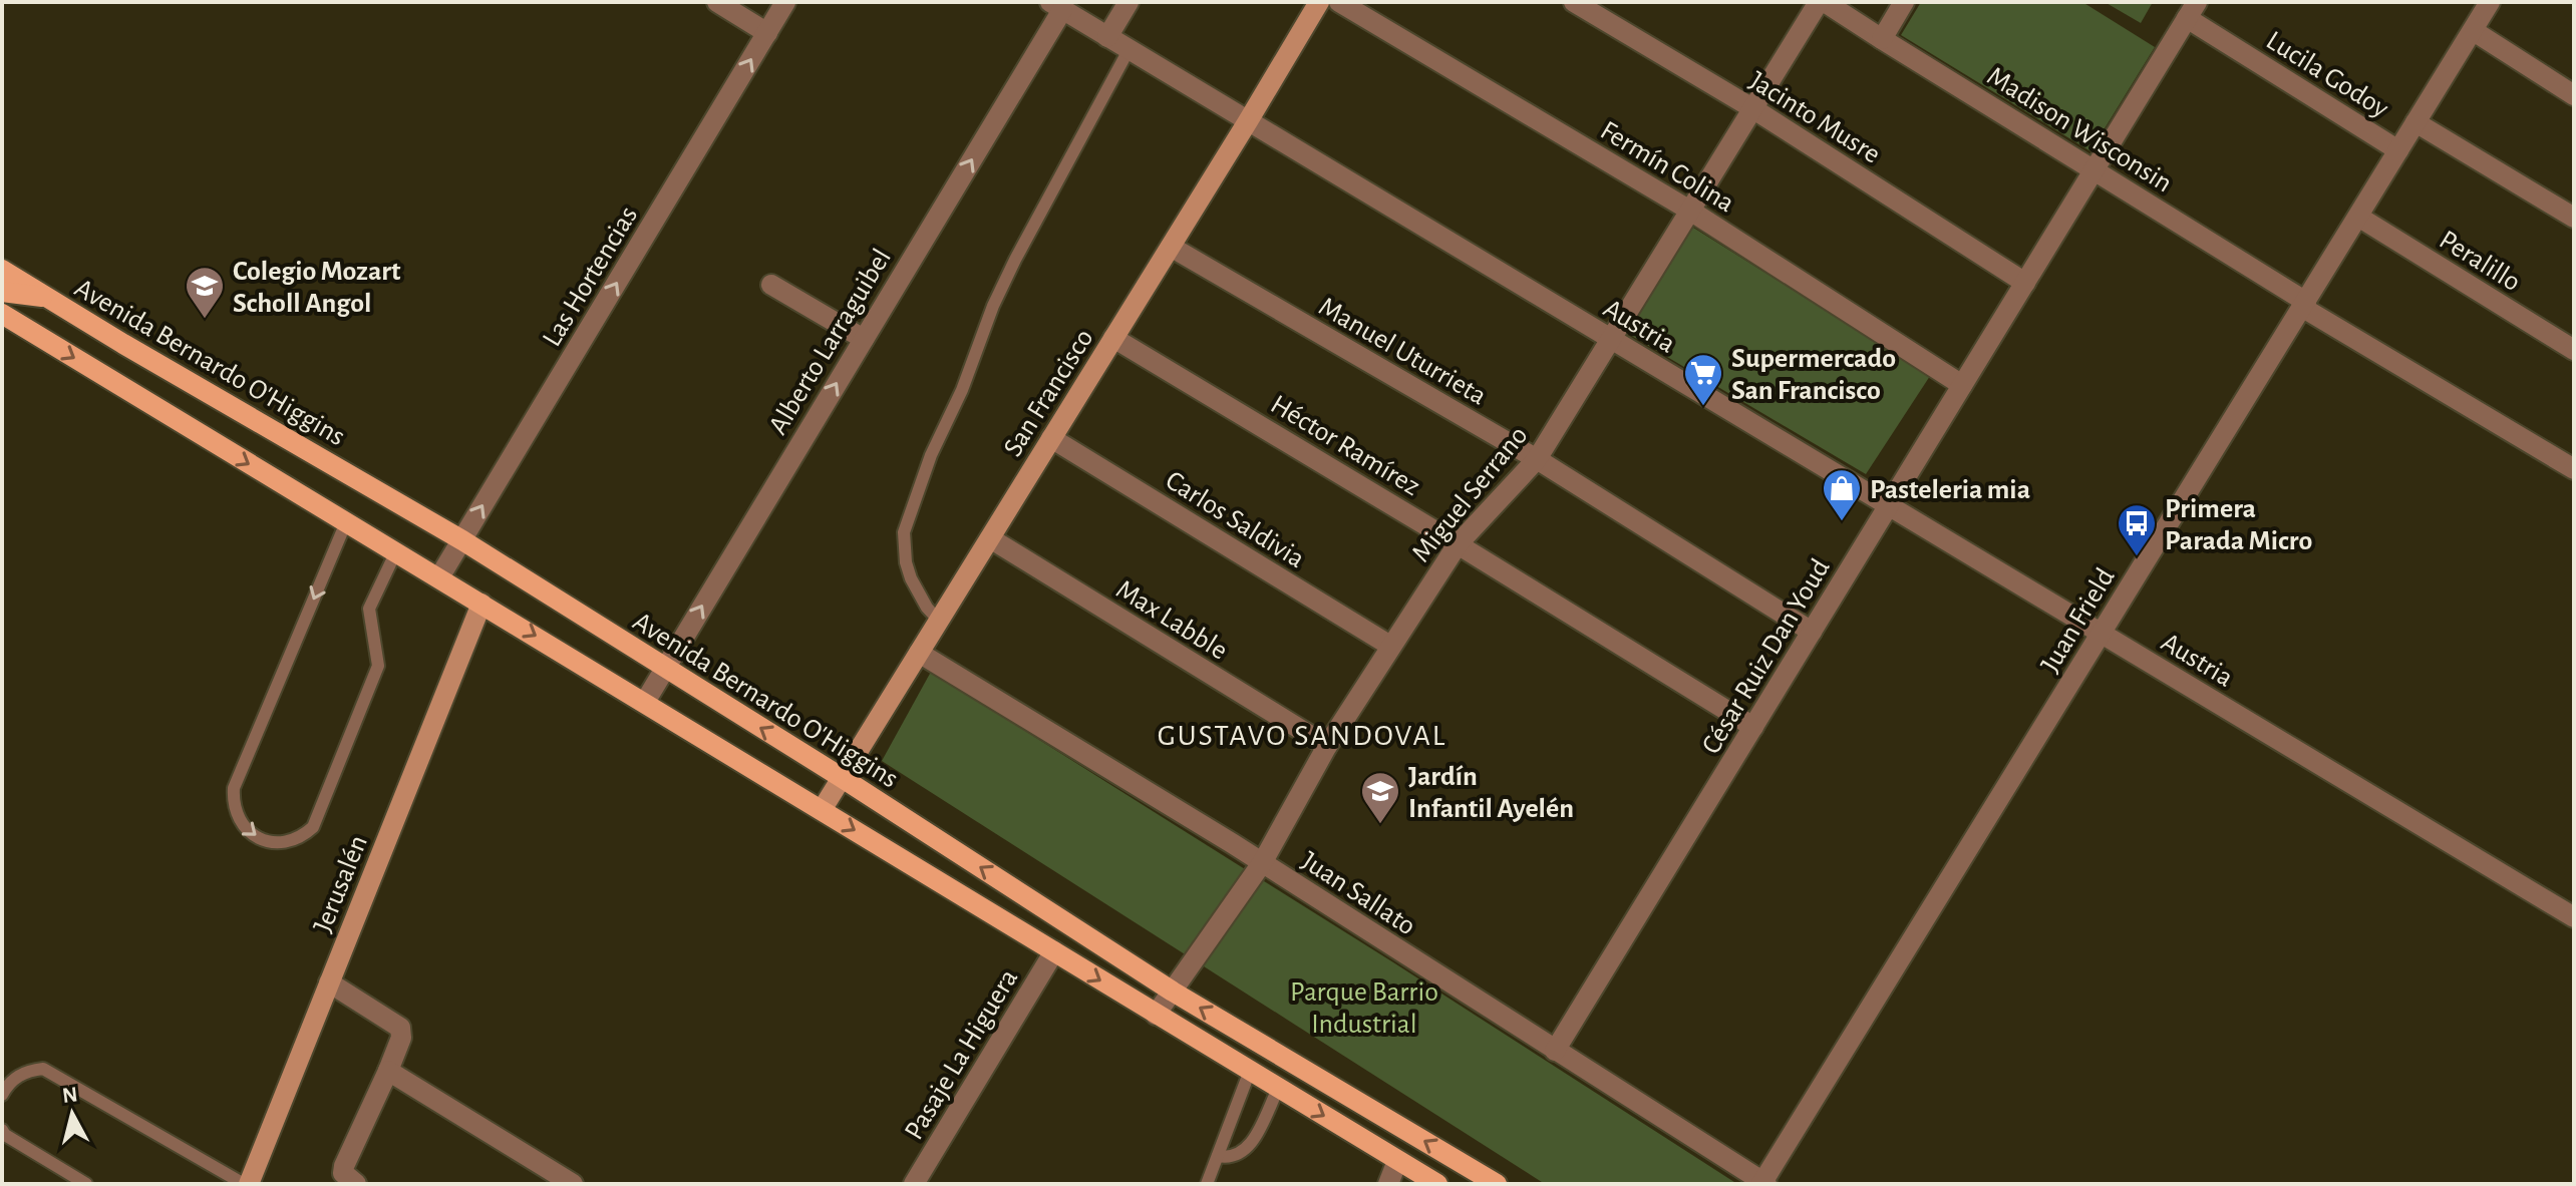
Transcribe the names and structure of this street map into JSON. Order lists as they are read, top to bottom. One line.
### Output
{"streets":{"main road":["Avenida Bernardo O'Higgins"],"street":["Lucila Godoy","Jacinto Musre","Madison Wisconsin","Fermín Colina","Peralillo","Las Hortencias","Austria","Alberto Larraguibel","Manuel Uturrieta","San Francisco","Héctor Ramírez","Miguel Serrano","Carlos Saldivia","Max Labble","Juan Frield","César Ruiz Dan Youd","Jerusalén","Juan Sallato","Pasaje La Higuera"]},"crossings":[["Lucila Godoy","Juan Frield"],["Lucila Godoy","César Ruiz Dan Youd"],["Jacinto Musre","Miguel Serrano"],["Jacinto Musre","César Ruiz Dan Youd"],["Madison Wisconsin","Juan Frield"],["Madison Wisconsin","César Ruiz Dan Youd"],["Fermín Colina","Miguel Serrano"],["Fermín Colina","César Ruiz Dan Youd"],["Peralillo","Juan Frield"],["Las Hortencias","Avenida Bernardo O'Higgins"],["Austria","Alberto Larraguibel"],["Austria","San Francisco"],["Austria","Miguel Serrano"],["Austria","Juan Frield"],["Austria","César Ruiz Dan Youd"],["Alberto Larraguibel","Avenida Bernardo O'Higgins"],["Manuel Uturrieta","San Francisco"],["Manuel Uturrieta","Miguel Serrano"],["Manuel Uturrieta","César Ruiz Dan Youd"],["Avenida Bernardo O'Higgins","San Francisco"],["Avenida Bernardo O'Higgins","Miguel Serrano"],["San Francisco","Héctor Ramírez"],["San Francisco","Carlos Saldivia"],["San Francisco","Max Labble"],["San Francisco","Juan Sallato"],["Héctor Ramírez","Miguel Serrano"],["Héctor Ramírez","César Ruiz Dan Youd"],["Miguel Serrano","Carlos Saldivia"],["Miguel Serrano","Max Labble"],["Miguel Serrano","Juan Sallato"],["Juan Frield","Juan Sallato"],["César Ruiz Dan Youd","Juan Sallato"]],"one_way":["Las Hortencias","Alberto Larraguibel"],"districts":["GUSTAVO SANDOVAL"],"parks":["Parque Barrio Industrial"],"places":{"school or university":["Colegio Mozart Scholl Angol","Jardín Infantil Ayelén"],"supermarket":["Supermercado San Francisco"],"shop":["Pasteleria mia"],"bus stop":["Primera Parada Micro"]},"north":"top"}
